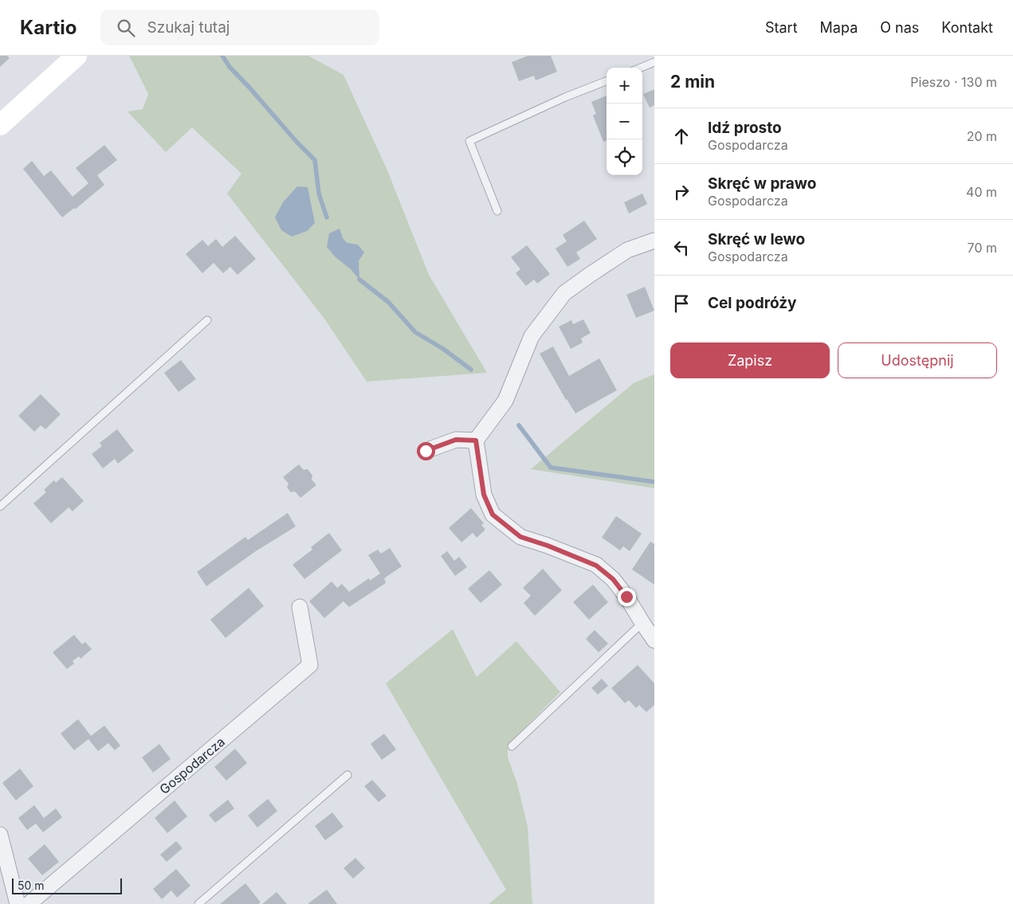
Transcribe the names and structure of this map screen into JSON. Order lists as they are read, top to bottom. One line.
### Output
{"streets":{"street":["Gospodarcza"]},"scale_bar":"50 m","page":{"header":"Kartio","search":"Szukaj tutaj","nav":["Start","Mapa","O nas","Kontakt"],"heading":["2 min","Pieszo · 130 m"],"map_buttons":["+","−"],"list":[["Idź prosto","Gospodarcza","20 m"],["Skręć w prawo","Gospodarcza","40 m"],["Skręć w lewo","Gospodarcza","70 m"],"Cel podróży"],"buttons":["Zapisz","Udostępnij"],"scale":"50 m"}}
